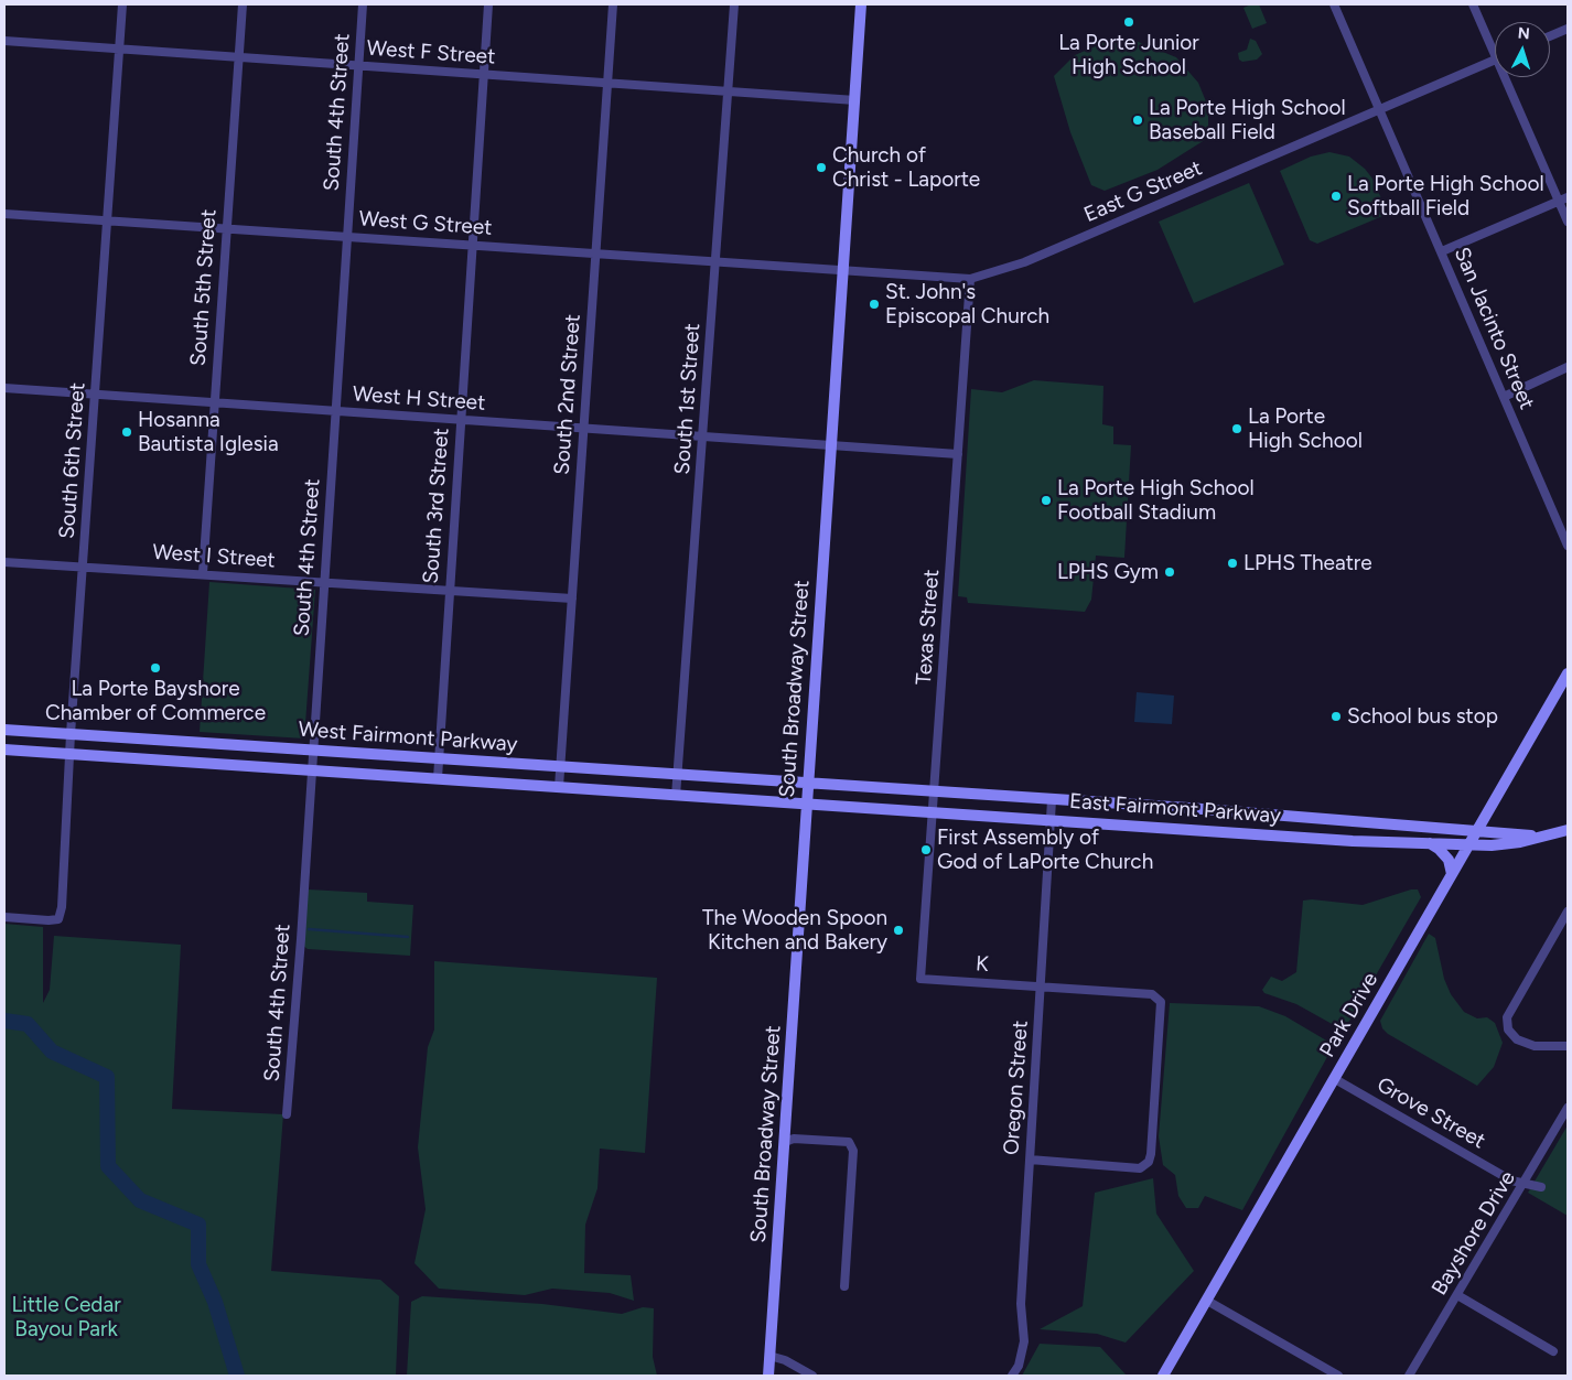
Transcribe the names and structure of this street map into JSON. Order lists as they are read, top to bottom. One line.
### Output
{"streets":{"main road":["South Broadway Street","West Fairmont Parkway","East Fairmont Parkway","Park Drive"],"street":["West F Street","South 4th Street","East G Street","West G Street","South 5th Street","San Jacinto Street","South 2nd Street","West H Street","South 1st Street","South 6th Street","South 3rd Street","West I Street","Texas Street","K","Oregon Street","Grove Street","Bayshore Drive"]},"crossings":[["West F Street","South 4th Street"],["West F Street","South 5th Street"],["West F Street","South 2nd Street"],["West F Street","South 1st Street"],["West F Street","South 6th Street"],["West F Street","South 3rd Street"],["West F Street","South Broadway Street"],["South 4th Street","West G Street"],["South 4th Street","West H Street"],["South 4th Street","West I Street"],["South 4th Street","West Fairmont Parkway"],["East G Street","West G Street"],["East G Street","San Jacinto Street"],["East G Street","Texas Street"],["East G Street","South Broadway Street"],["West G Street","South 5th Street"],["West G Street","South 2nd Street"],["West G Street","South 1st Street"],["West G Street","South 6th Street"],["West G Street","South 3rd Street"],["West G Street","South Broadway Street"],["South 5th Street","West H Street"],["South 5th Street","West I Street"],["South 2nd Street","West H Street"],["South 2nd Street","West I Street"],["South 2nd Street","West Fairmont Parkway"],["West H Street","South 1st Street"],["West H Street","South 6th Street"],["West H Street","South 3rd Street"],["West H Street","Texas Street"],["West H Street","South Broadway Street"],["South 1st Street","West Fairmont Parkway"],["South 6th Street","West I Street"],["South 6th Street","West Fairmont Parkway"],["South 3rd Street","West I Street"],["South 3rd Street","West Fairmont Parkway"],["Texas Street","East Fairmont Parkway"],["Texas Street","K"],["South Broadway Street","West Fairmont Parkway"],["South Broadway Street","East Fairmont Parkway"],["West Fairmont Parkway","East Fairmont Parkway"],["East Fairmont Parkway","Park Drive"],["East Fairmont Parkway","Oregon Street"],["K","Oregon Street"],["Park Drive","Grove Street"],["Grove Street","Bayshore Drive"]],"parks":["Little Cedar Bayou Park"],"places":["La Porte Junior High School","La Porte High School Baseball Field","Church of Christ - Laporte","La Porte High School Softball Field","St. John's Episcopal Church","La Porte High School","Hosanna Bautista Iglesia","La Porte High School Football Stadium","LPHS Theatre","LPHS Gym","La Porte Bayshore Chamber of Commerce","School bus stop","First Assembly of God of LaPorte Church","The Wooden Spoon Kitchen and Bakery"],"north":"top"}
